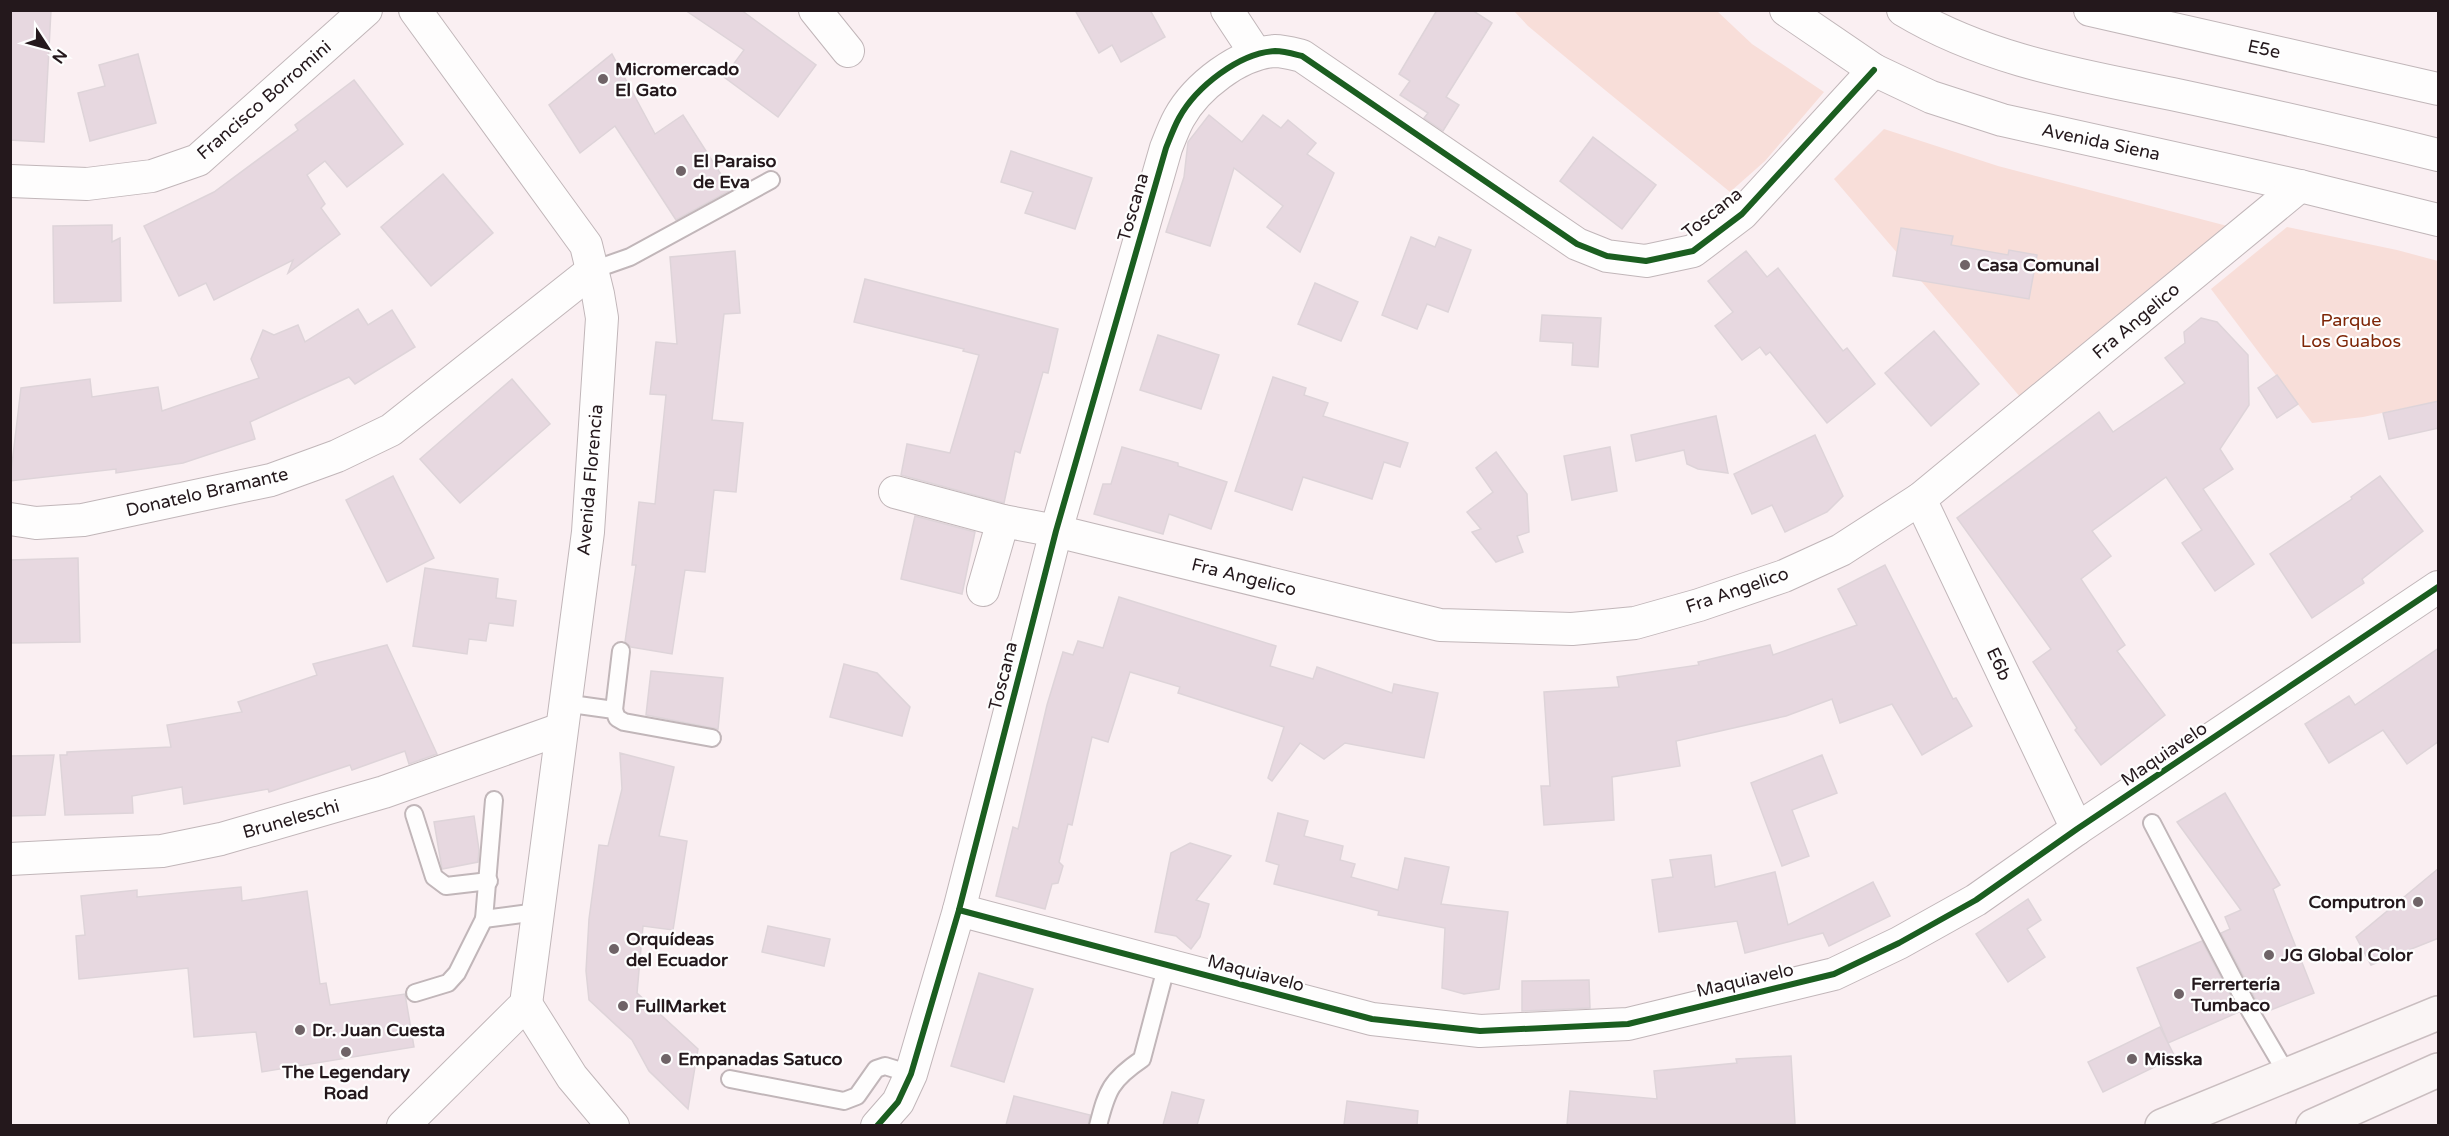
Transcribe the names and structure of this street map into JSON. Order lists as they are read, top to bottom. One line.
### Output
{"streets":{"street":["E5e","Francisco Borromini","Avenida Siena","Toscana","Fra Angelico","Avenida Florencia","Donatelo Bramante","E6b","Maquiavelo","Bruneleschi"]},"crossings":[["Avenida Siena","Toscana"],["Avenida Siena","Fra Angelico"],["Toscana","Fra Angelico"],["Toscana","Maquiavelo"],["Fra Angelico","E6b"],["Avenida Florencia","Donatelo Bramante"],["Avenida Florencia","Bruneleschi"],["E6b","Maquiavelo"]],"parks":["Parque Los Guabos"],"places":["Micromercado El Gato","El Paraiso de Eva","Casa Comunal","Computron","Orquídeas del Ecuador","JG Global Color","Ferrertería Tumbaco","FullMarket","Dr. Juan Cuesta","The Legendary Road","Empanadas Satuco","Misska"],"north":"bottom right"}
